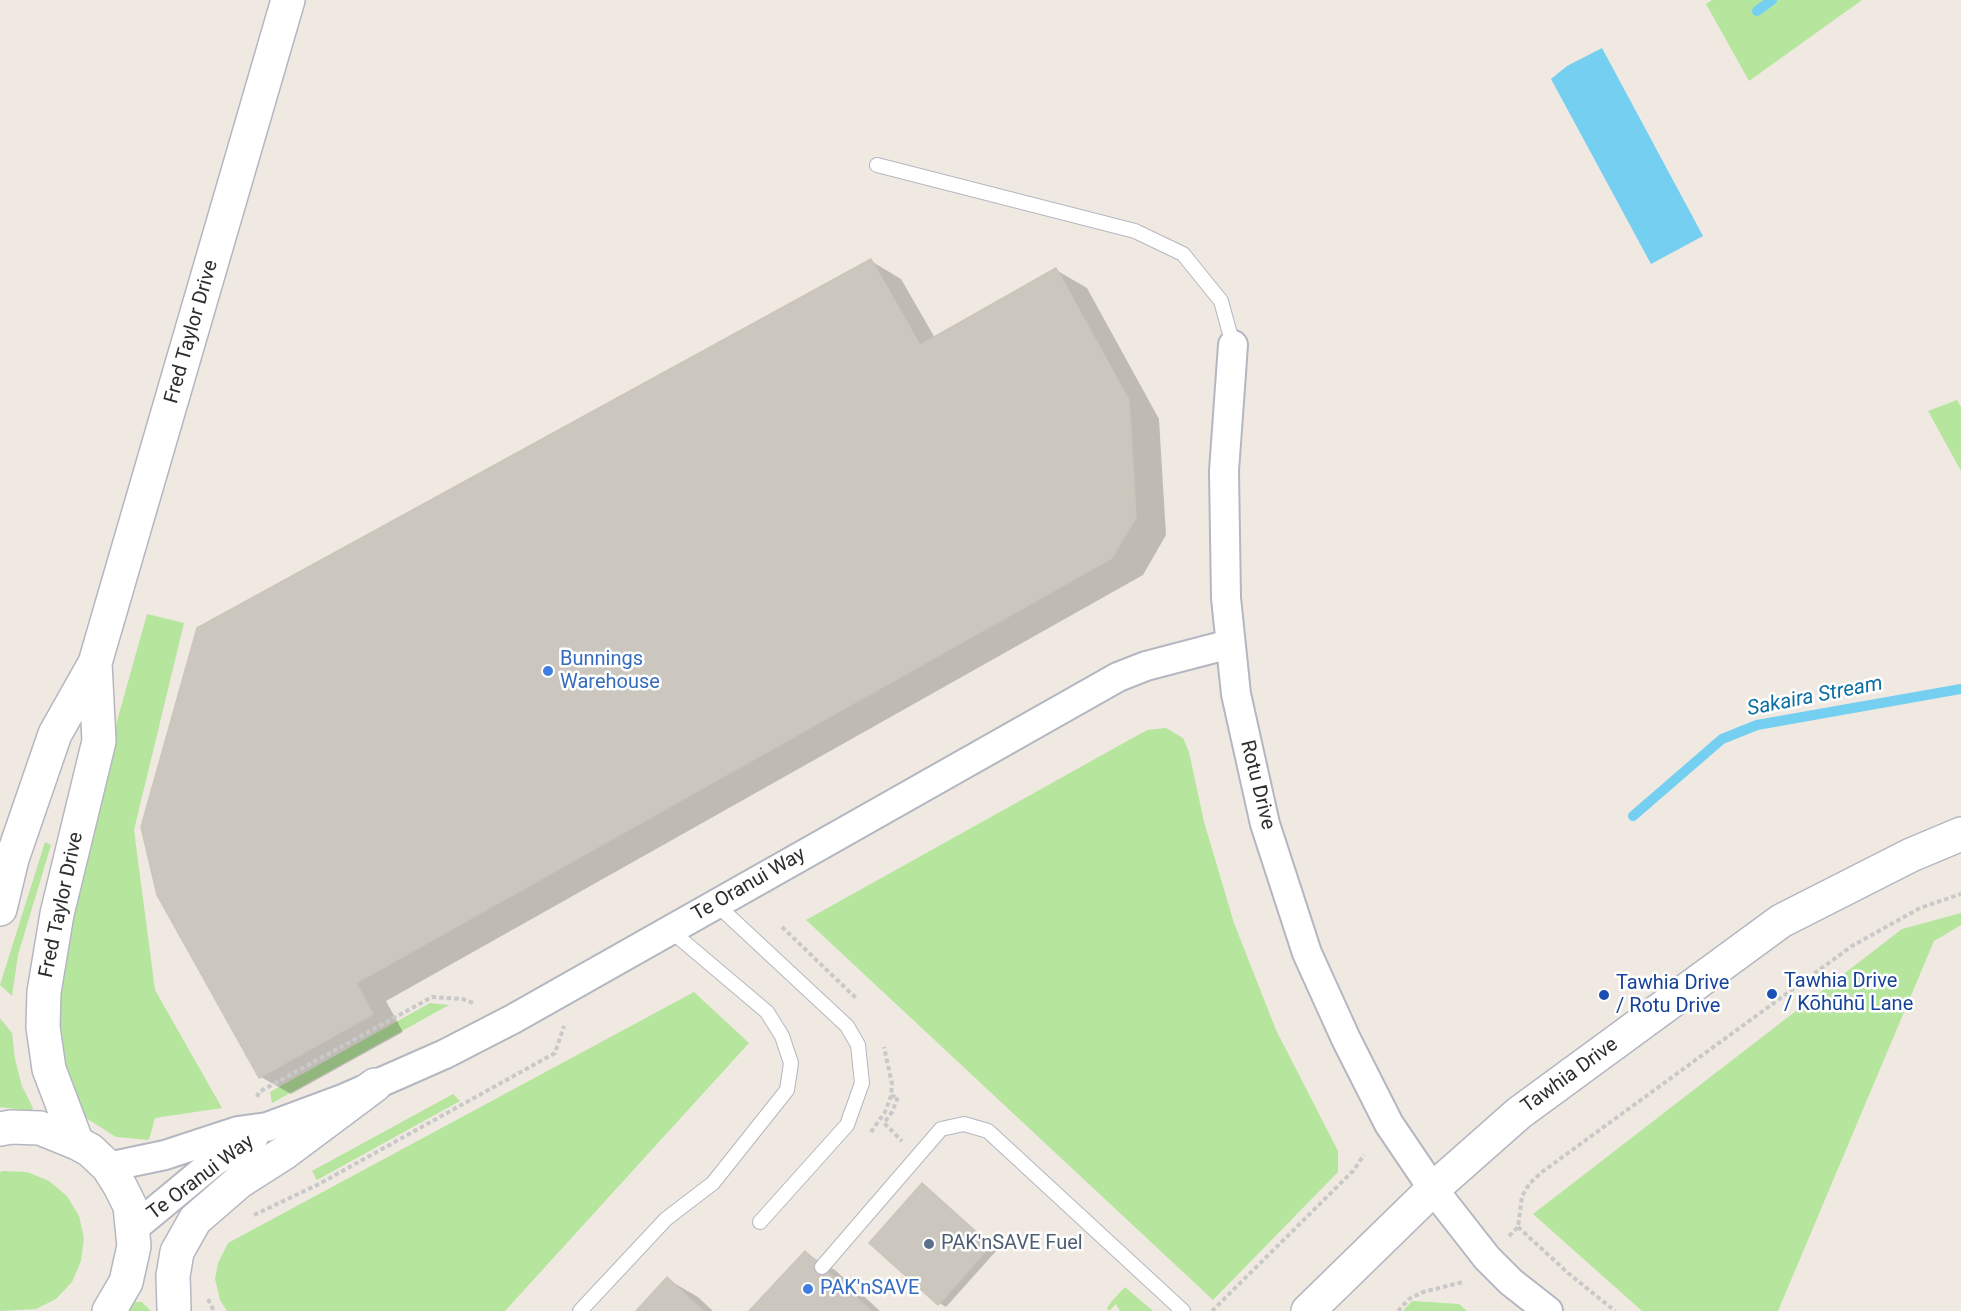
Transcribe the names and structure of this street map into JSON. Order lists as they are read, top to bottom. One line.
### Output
{"streets":{"main road":["Fred Taylor Drive","Tawhia Drive"],"street":["Rotu Drive","Te Oranui Way"]},"crossings":[["Rotu Drive","Te Oranui Way"],["Rotu Drive","Tawhia Drive"]],"water":["Sakaira Stream"],"places":["Bunnings Warehouse","Tawhia Drive / Kōhūhū Lane","Tawhia Drive / Rotu Drive","PAK'nSAVE Fuel","PAK'nSAVE"]}
